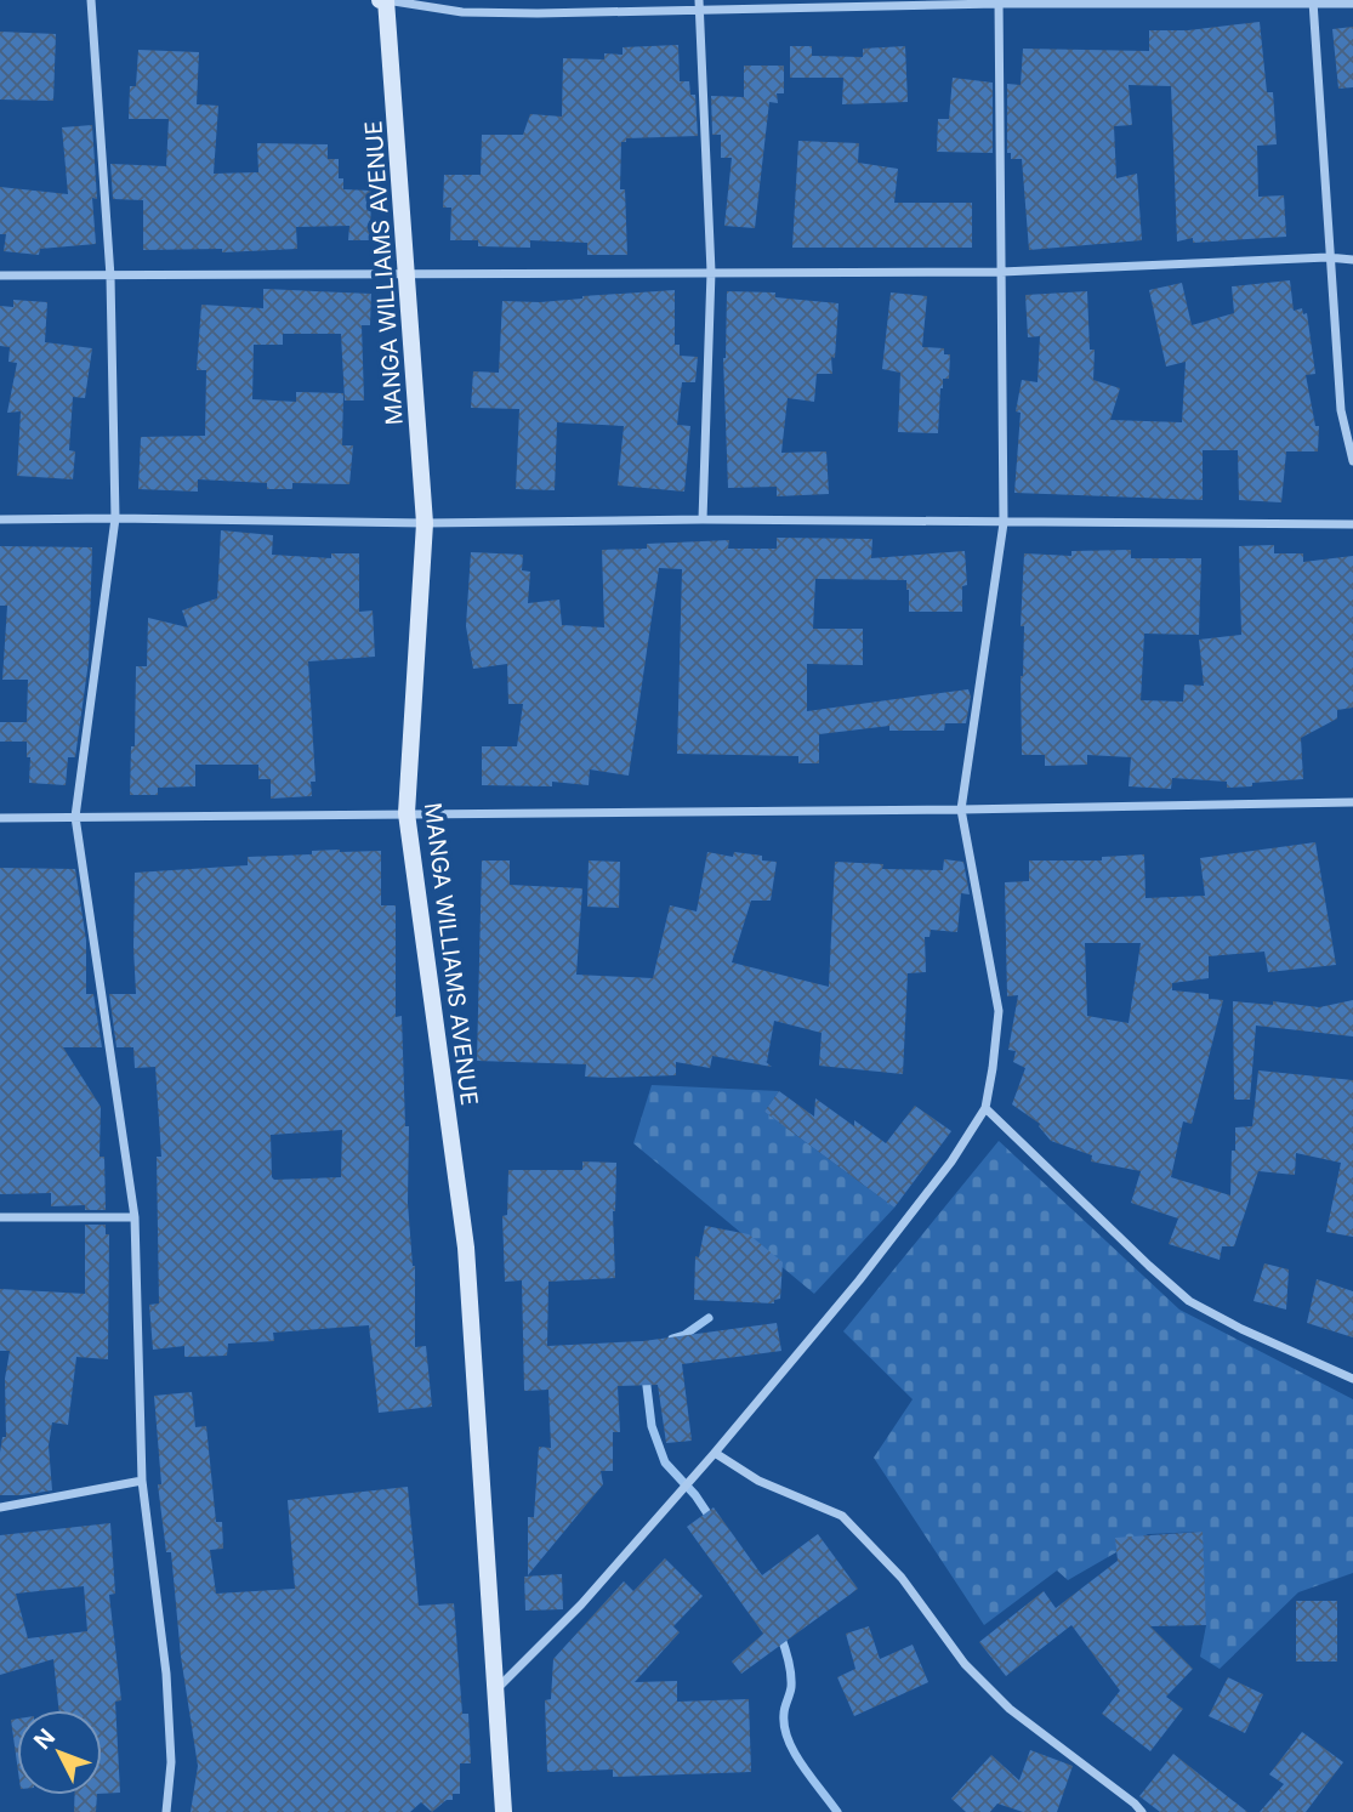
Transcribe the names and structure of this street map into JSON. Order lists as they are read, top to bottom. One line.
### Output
{"streets":{"main road":["MANGA WILLIAMS AVENUE"]},"north":"top left"}
